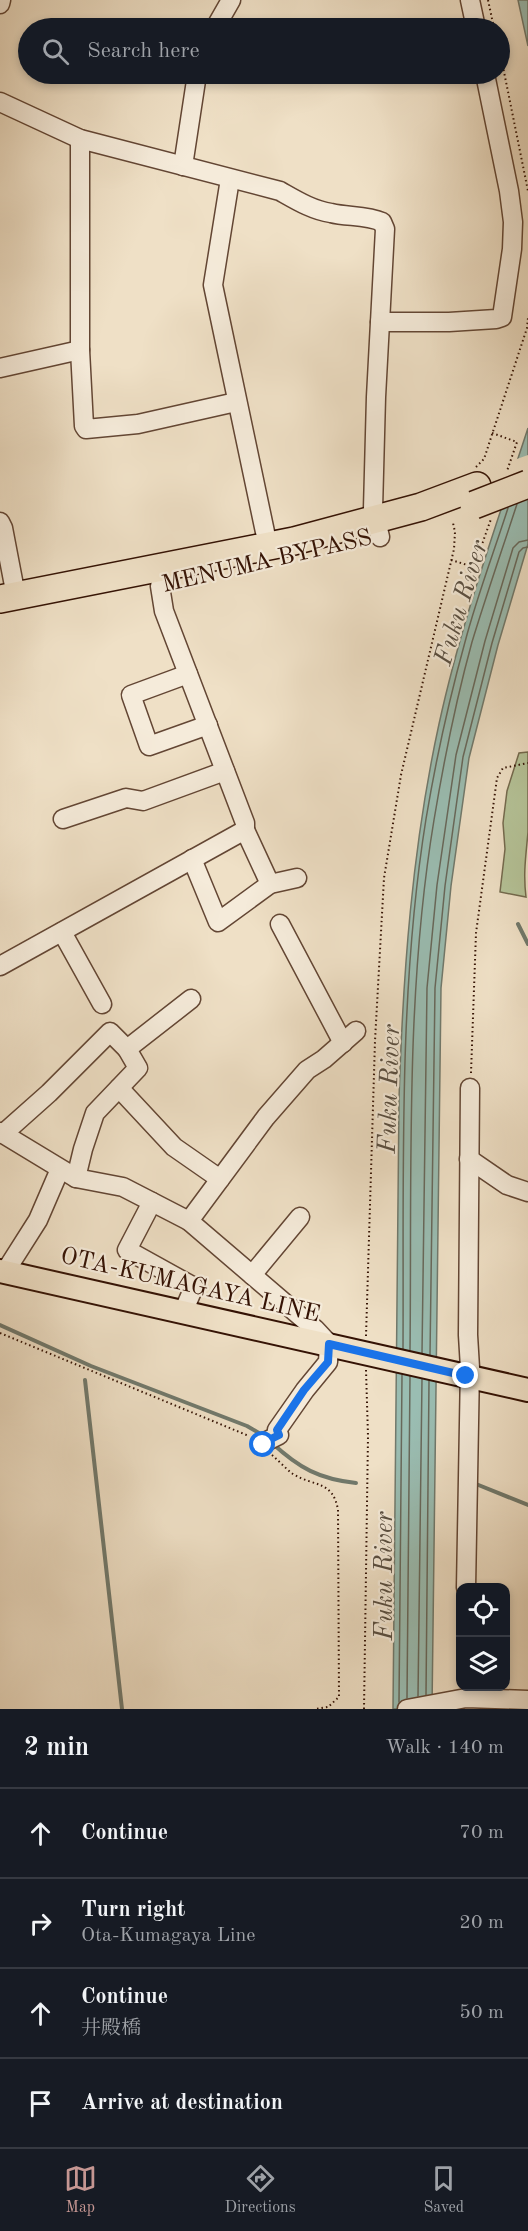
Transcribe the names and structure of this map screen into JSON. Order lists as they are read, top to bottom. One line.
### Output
{"streets":{"highway":["MENUMA BYPASS"],"main road":["OTA-KUMAGAYA LINE"]},"water":["Fuku River"],"page":{"search":"Search here","heading":["2 min","Walk · 140 m"],"list":[["Continue","70 m"],["Turn right","Ota-Kumagaya Line","20 m"],["Continue","井殿橋","50 m"],"Arrive at destination"],"nav":["Map","Directions","Saved"]}}
